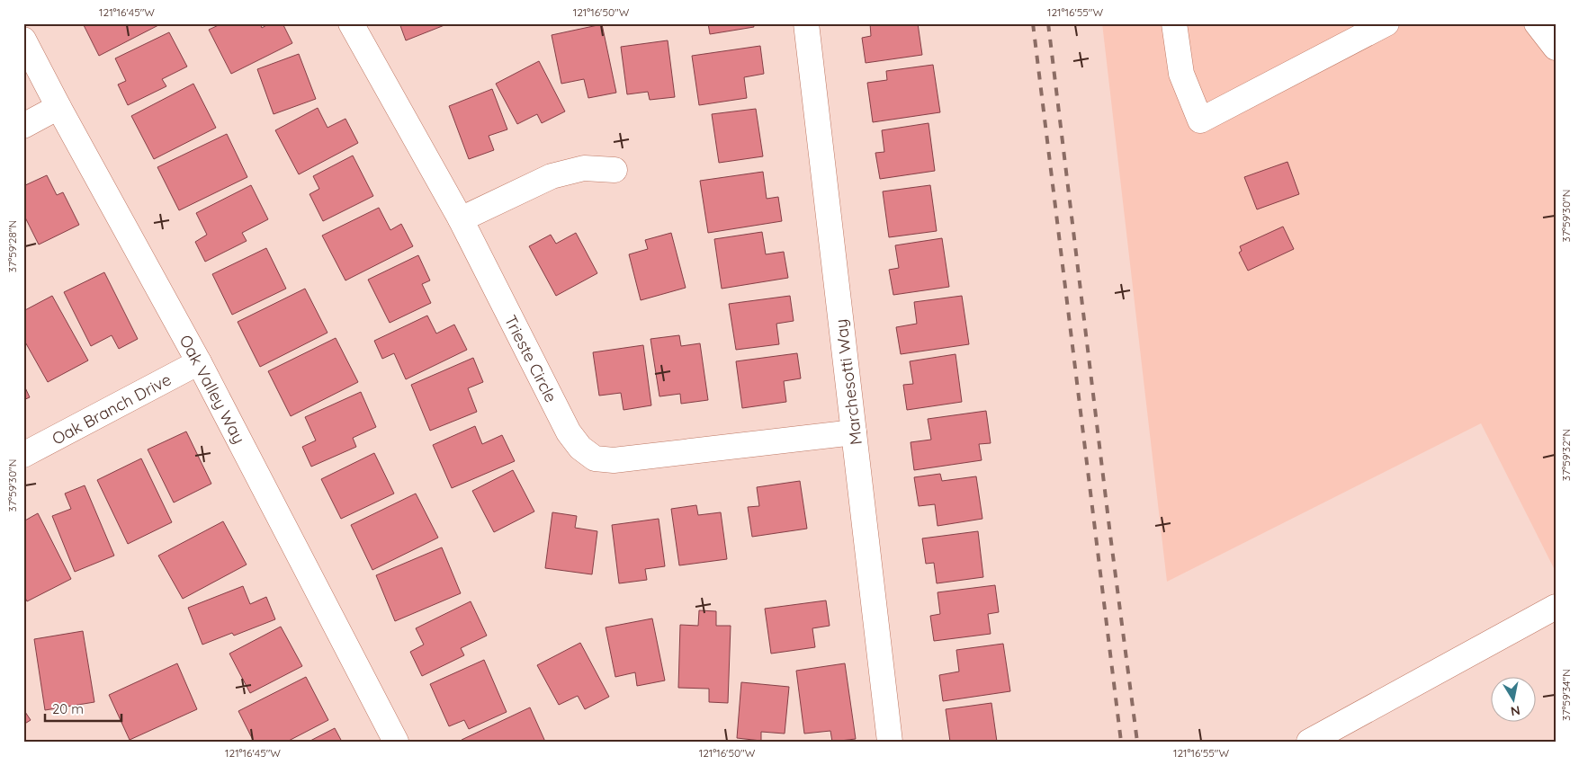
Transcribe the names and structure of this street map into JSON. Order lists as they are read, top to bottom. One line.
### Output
{"streets":{"street":["Trieste Circle","Marchesotti Way","Oak Valley Way","Oak Branch Drive"]},"crossings":[["Trieste Circle","Marchesotti Way"],["Oak Valley Way","Oak Branch Drive"]],"scale_bar":"20 m","north":"bottom","coordinates":["121°16'45\"W","121°16'50\"W","121°16'55\"W","37°59'30\"N","37°59'28\"N","37°59'32\"N","37°59'34\"N"]}
